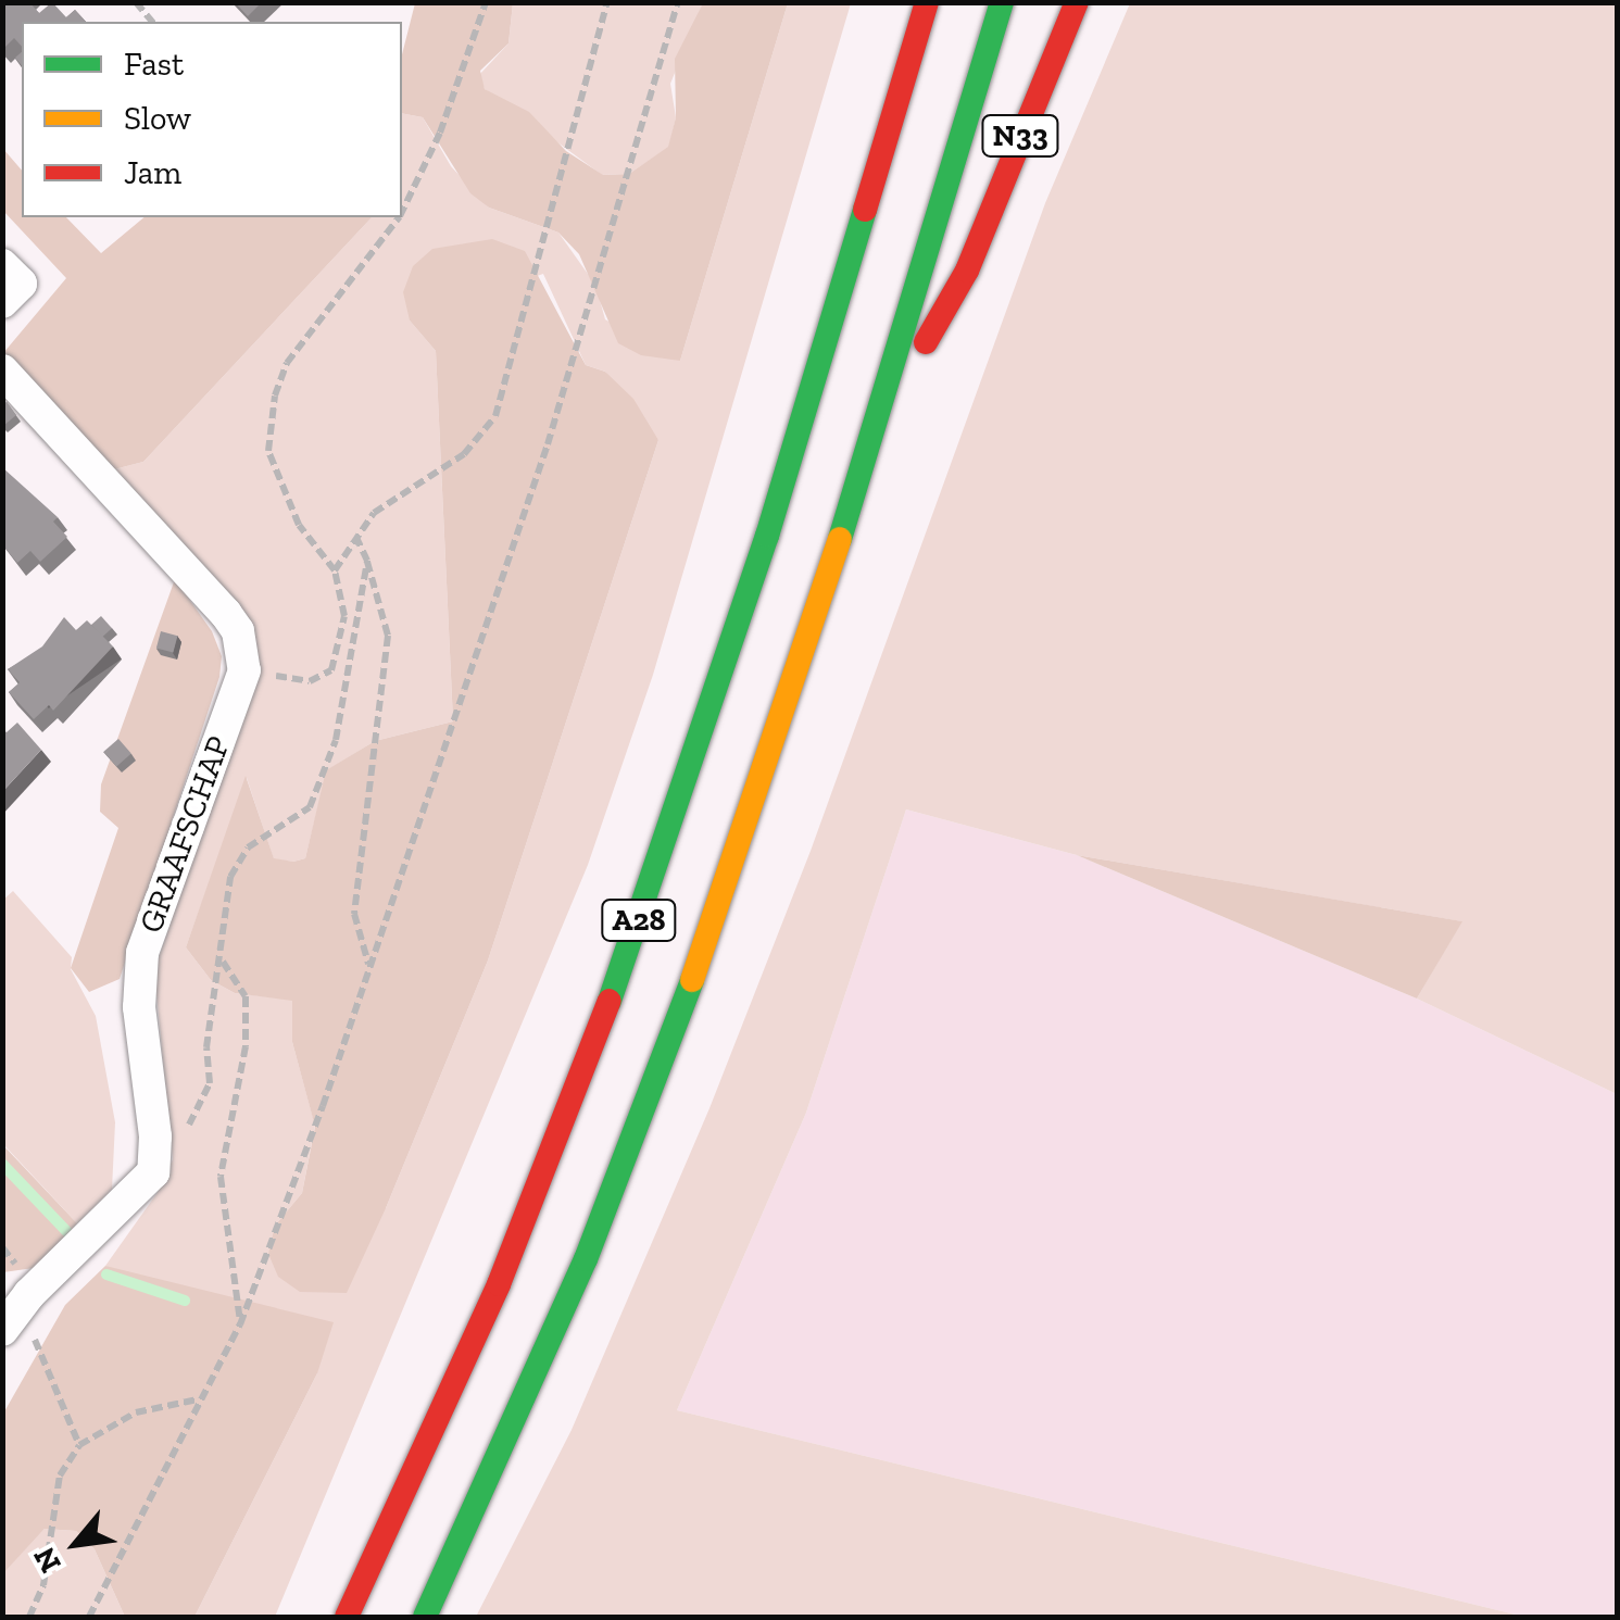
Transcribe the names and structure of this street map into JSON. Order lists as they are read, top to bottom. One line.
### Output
{"streets":{"highway":["N33","A28"],"street":["GRAAFSCHAP"]},"crossings":[["N33","A28"]],"legend":["Fast","Slow","Jam"],"north":"bottom left"}
